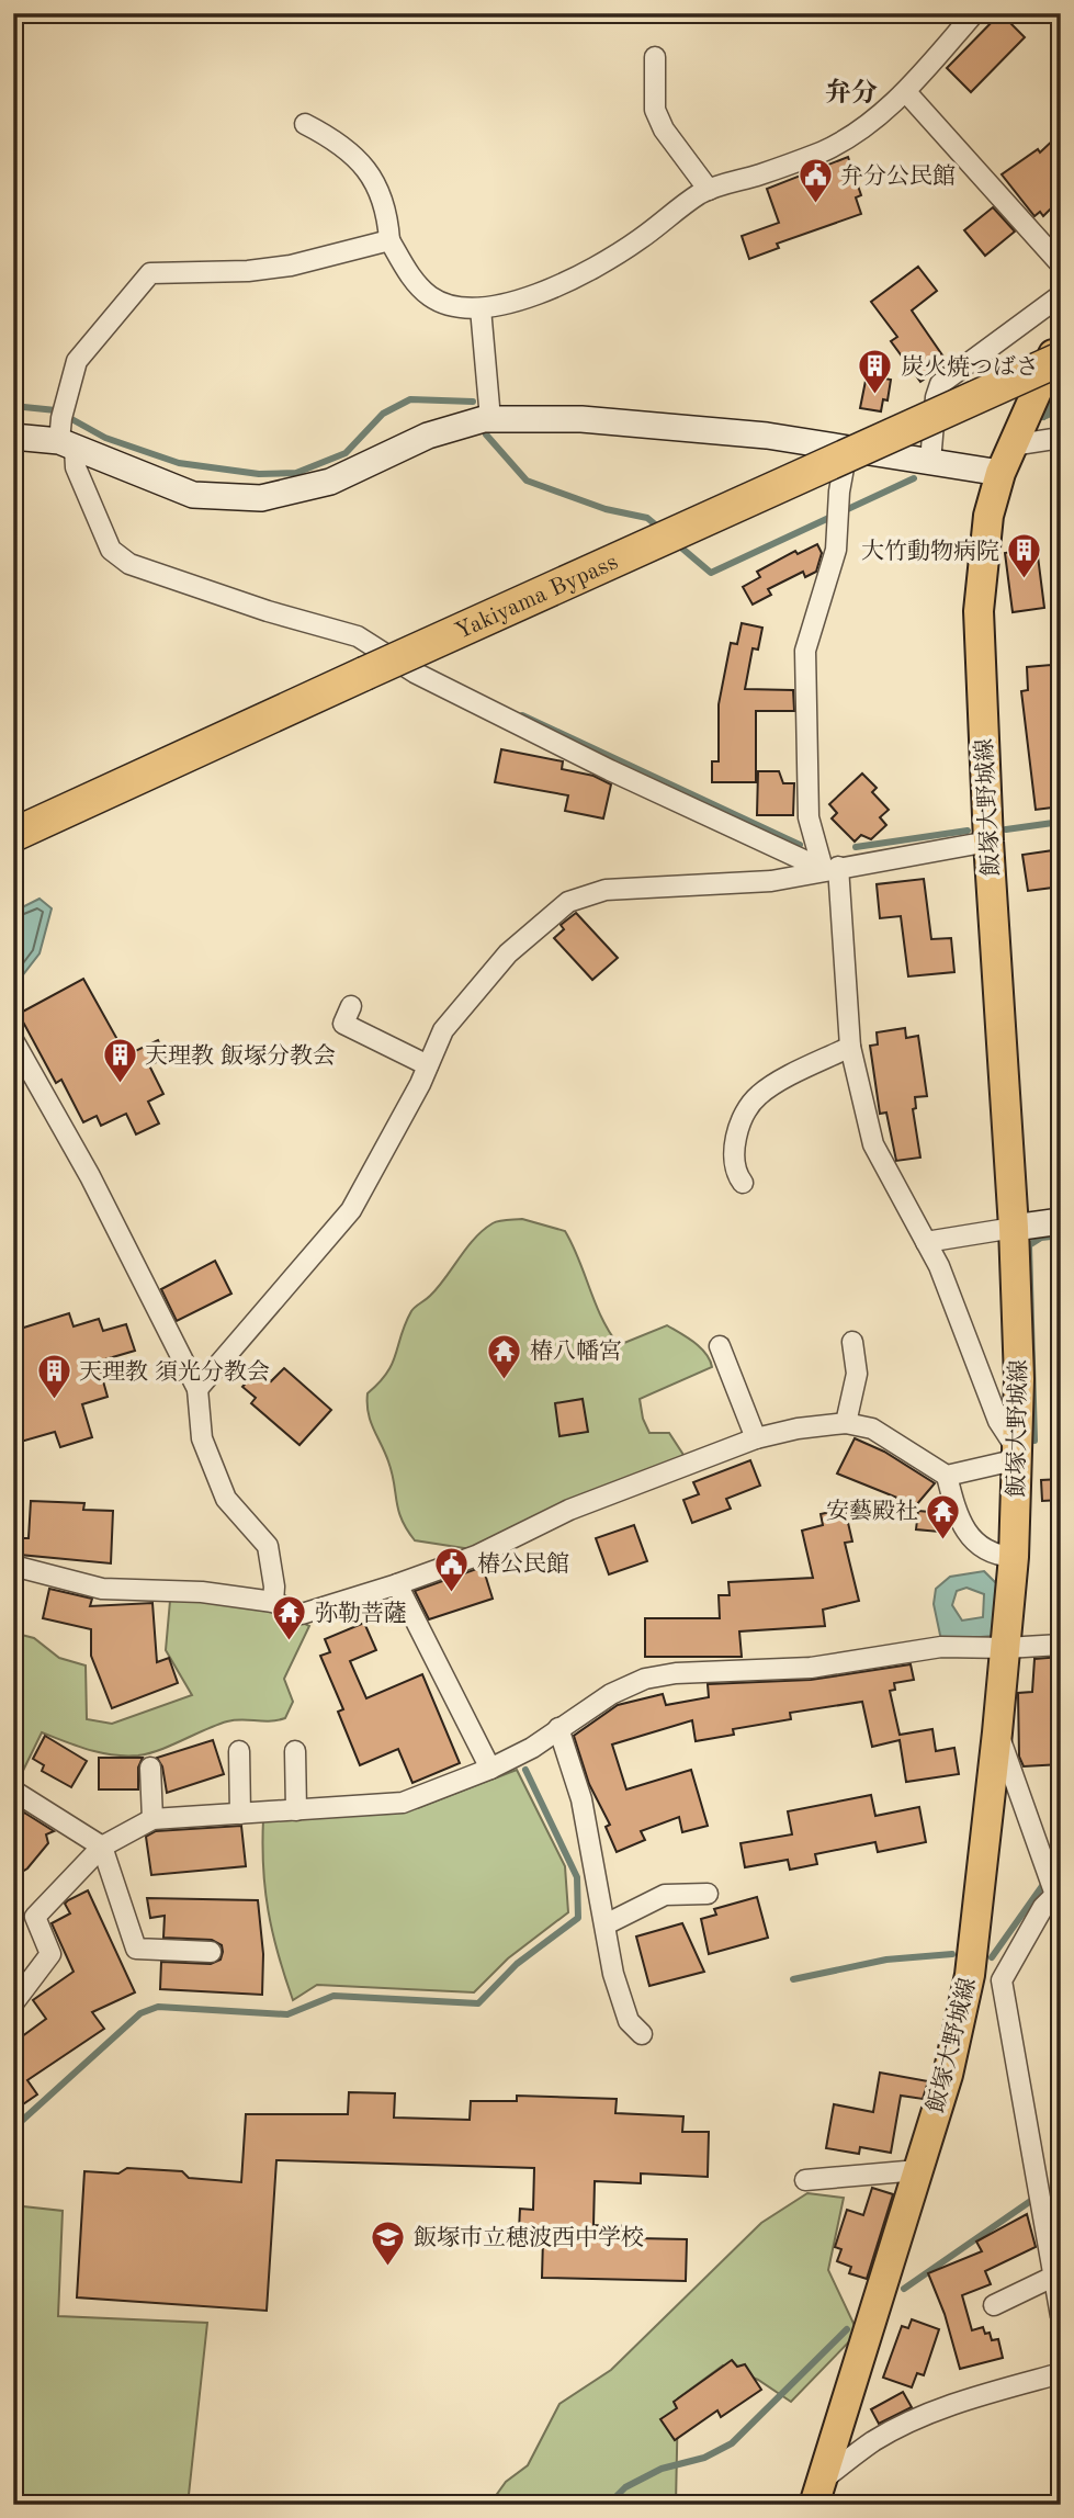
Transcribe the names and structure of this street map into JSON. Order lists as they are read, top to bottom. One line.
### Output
{"streets":{"highway":["Yakiyama Bypass"],"main road":["飯塚大野城線"]},"districts":["弁分"],"places":{"public building":["弁分公民館","椿公民館"],"building":["炭火焼つばさ","大竹動物病院","天理教 飯塚分教会","天理教 須光分教会"],"temple":["椿八幡宮","安藝殿社","弥勒菩薩"],"school or university":["飯塚市立穂波西中学校"]}}
